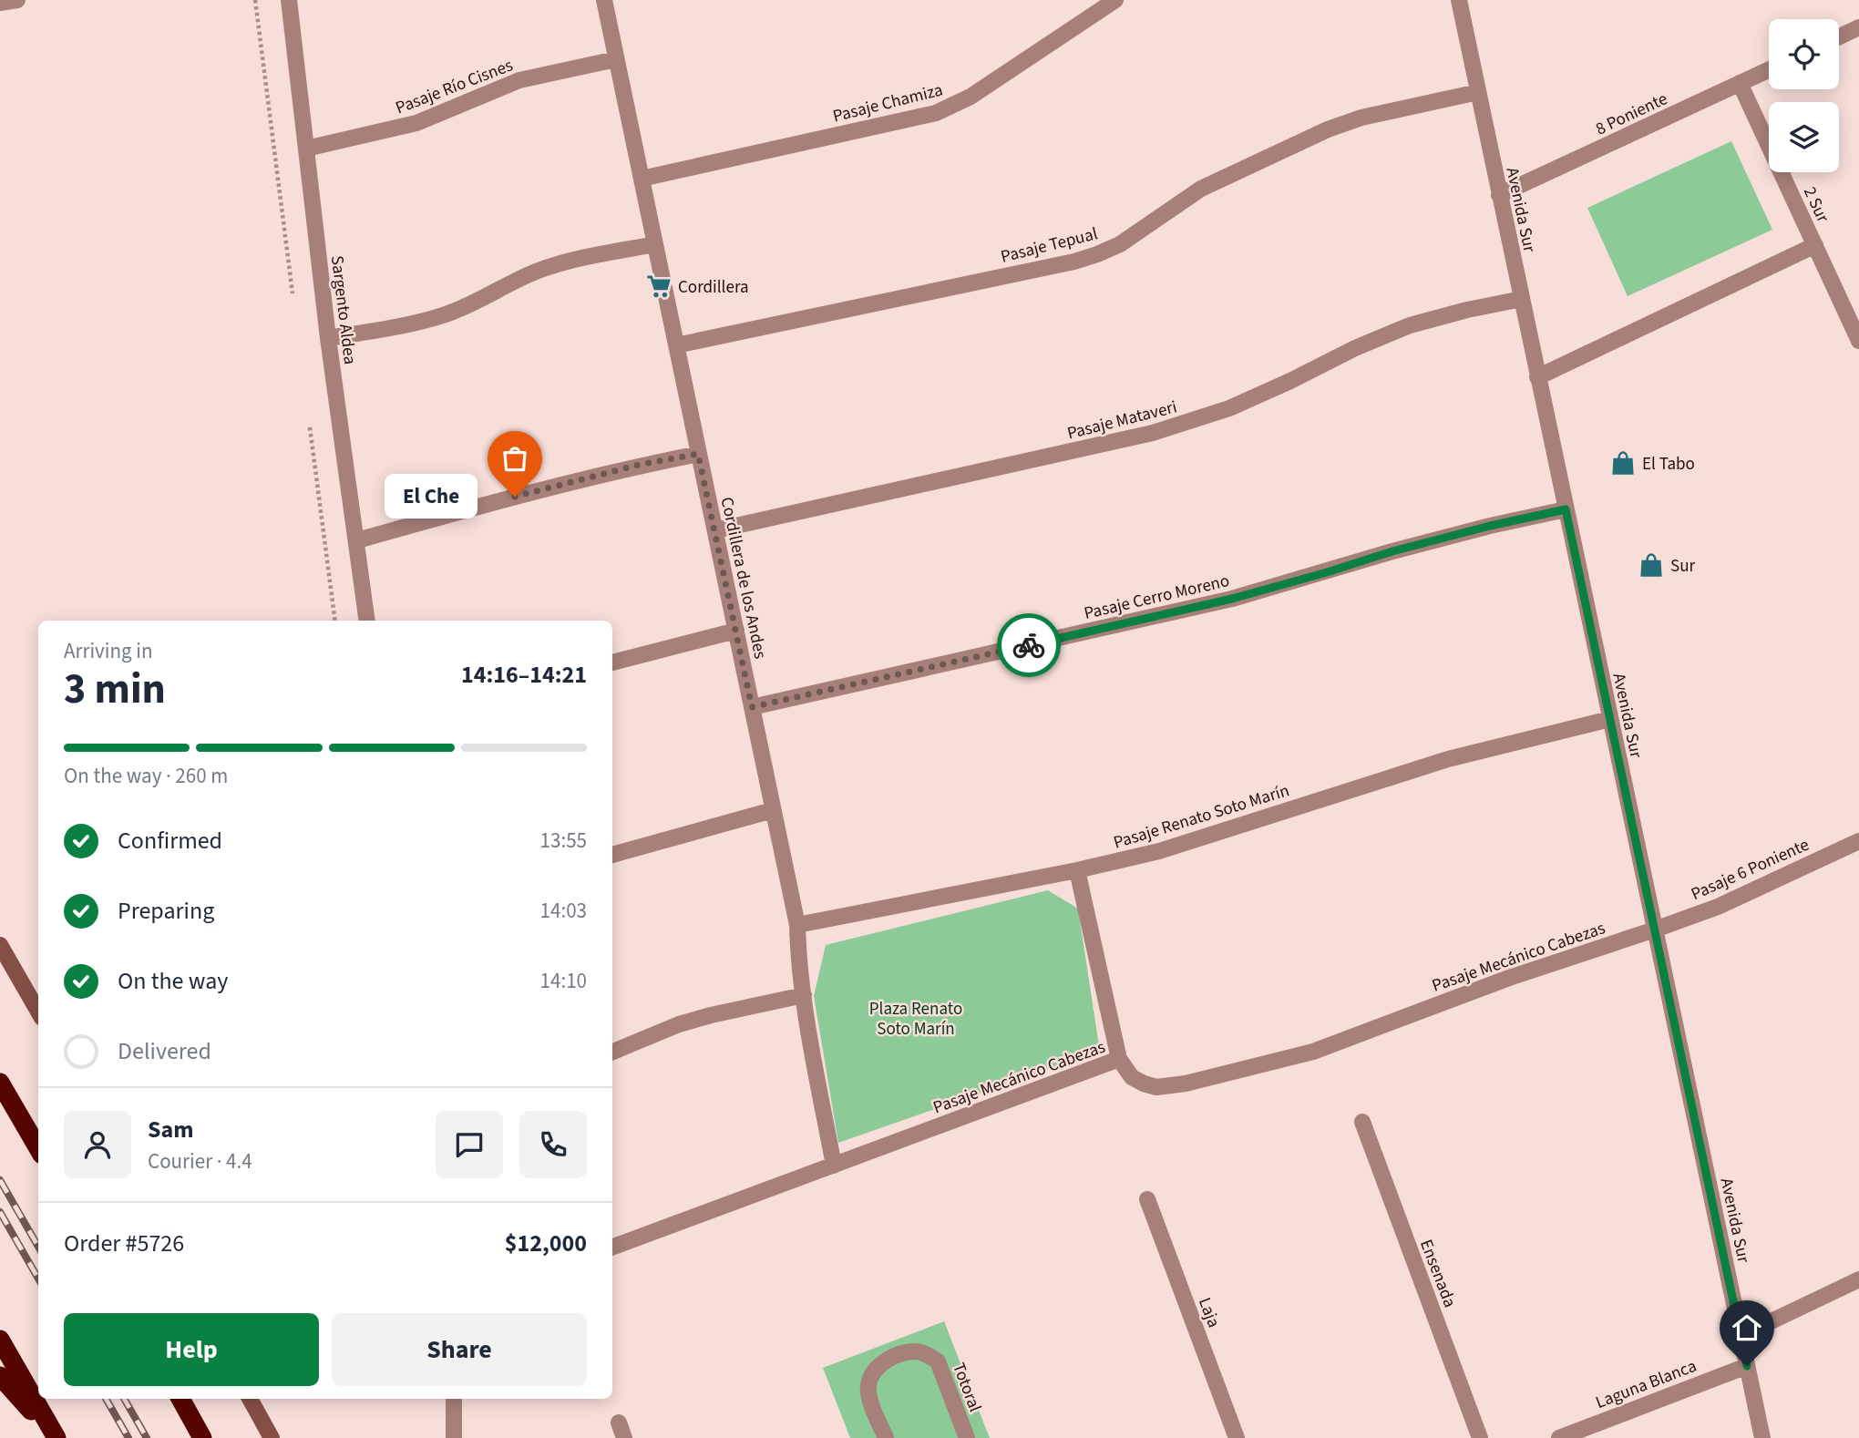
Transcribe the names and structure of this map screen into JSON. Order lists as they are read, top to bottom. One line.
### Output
{"streets":{"street":["Pasaje Río Cisnes","Pasaje Chamiza","8 Poniente","2 Sur","Avenida Sur","Pasaje Tepual","Sargento Aldea","Pasaje Mataveri","Cordillera de los Andes","Pasaje Cerro Moreno","Pasaje Renato Soto Marín","Pasaje 6 Poniente","Pasaje Mecánico Cabezas","Ensenada","Laja","Laguna Blanca","Totoral"]},"crossings":[["Pasaje Río Cisnes","Sargento Aldea"],["Pasaje Río Cisnes","Cordillera de los Andes"],["Pasaje Chamiza","Cordillera de los Andes"],["8 Poniente","2 Sur"],["8 Poniente","Avenida Sur"],["Avenida Sur","Pasaje Tepual"],["Avenida Sur","Pasaje Mataveri"],["Avenida Sur","Pasaje Cerro Moreno"],["Avenida Sur","Pasaje Renato Soto Marín"],["Avenida Sur","Pasaje 6 Poniente"],["Avenida Sur","Pasaje Mecánico Cabezas"],["Avenida Sur","Laguna Blanca"],["Pasaje Tepual","Cordillera de los Andes"],["Pasaje Mataveri","Cordillera de los Andes"],["Cordillera de los Andes","Pasaje Cerro Moreno"],["Cordillera de los Andes","Pasaje Renato Soto Marín"],["Cordillera de los Andes","Pasaje Mecánico Cabezas"],["Pasaje 6 Poniente","Pasaje Mecánico Cabezas"]],"parks":["Plaza Renato Soto Marín"],"places":{"supermarket":["Cordillera"],"shop":["El Tabo","Sur"],"other":["El Che"]},"page":{"bubble":"El Che","heading":["3 min","Arriving in","14:16–14:21"],"panel":["Sam","Courier · 4.4","Order #5726","$12,000"],"bar":"On the way · 260 m","list":[["Confirmed","13:55"],["Preparing","14:03"],["On the way","14:10"],"Delivered"],"buttons":["Help","Share"]}}
